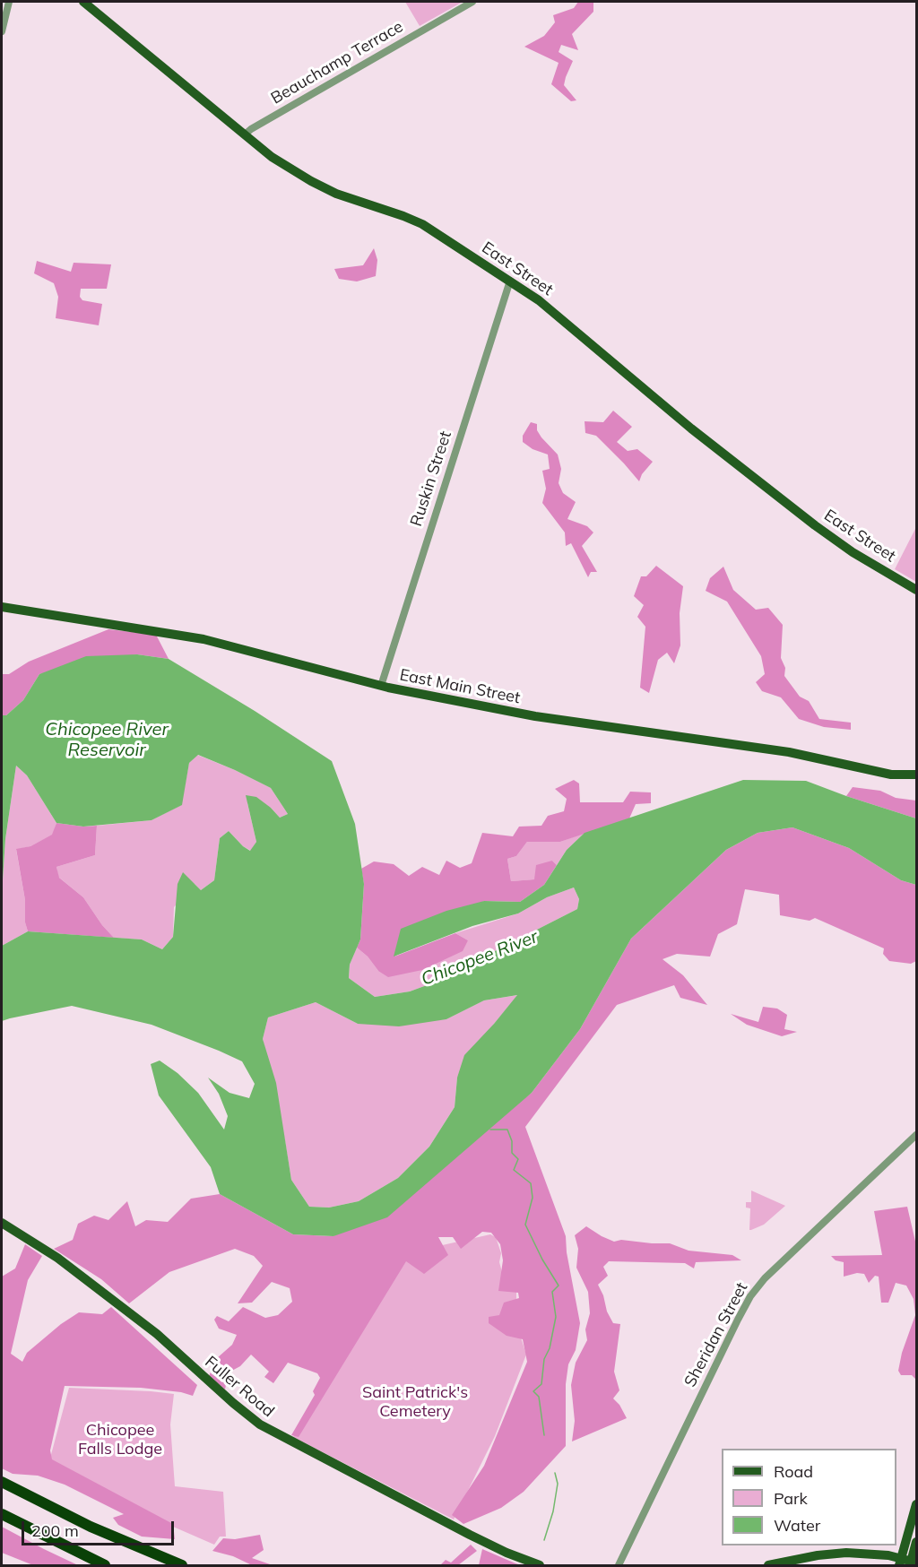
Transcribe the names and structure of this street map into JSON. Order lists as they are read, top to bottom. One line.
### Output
{"streets":{"main road":["East Street","East Main Street","Fuller Road"],"street":["Beauchamp Terrace","Ruskin Street","Sheridan Street"]},"crossings":[["Beauchamp Terrace","East Street"],["East Street","Ruskin Street"],["Ruskin Street","East Main Street"]],"water":["Chicopee River Reservoir","Chicopee River"],"parks":["Saint Patrick's Cemetery","Chicopee Falls Lodge"],"legend":["Road","Park","Water"],"scale_bar":"200 m"}
